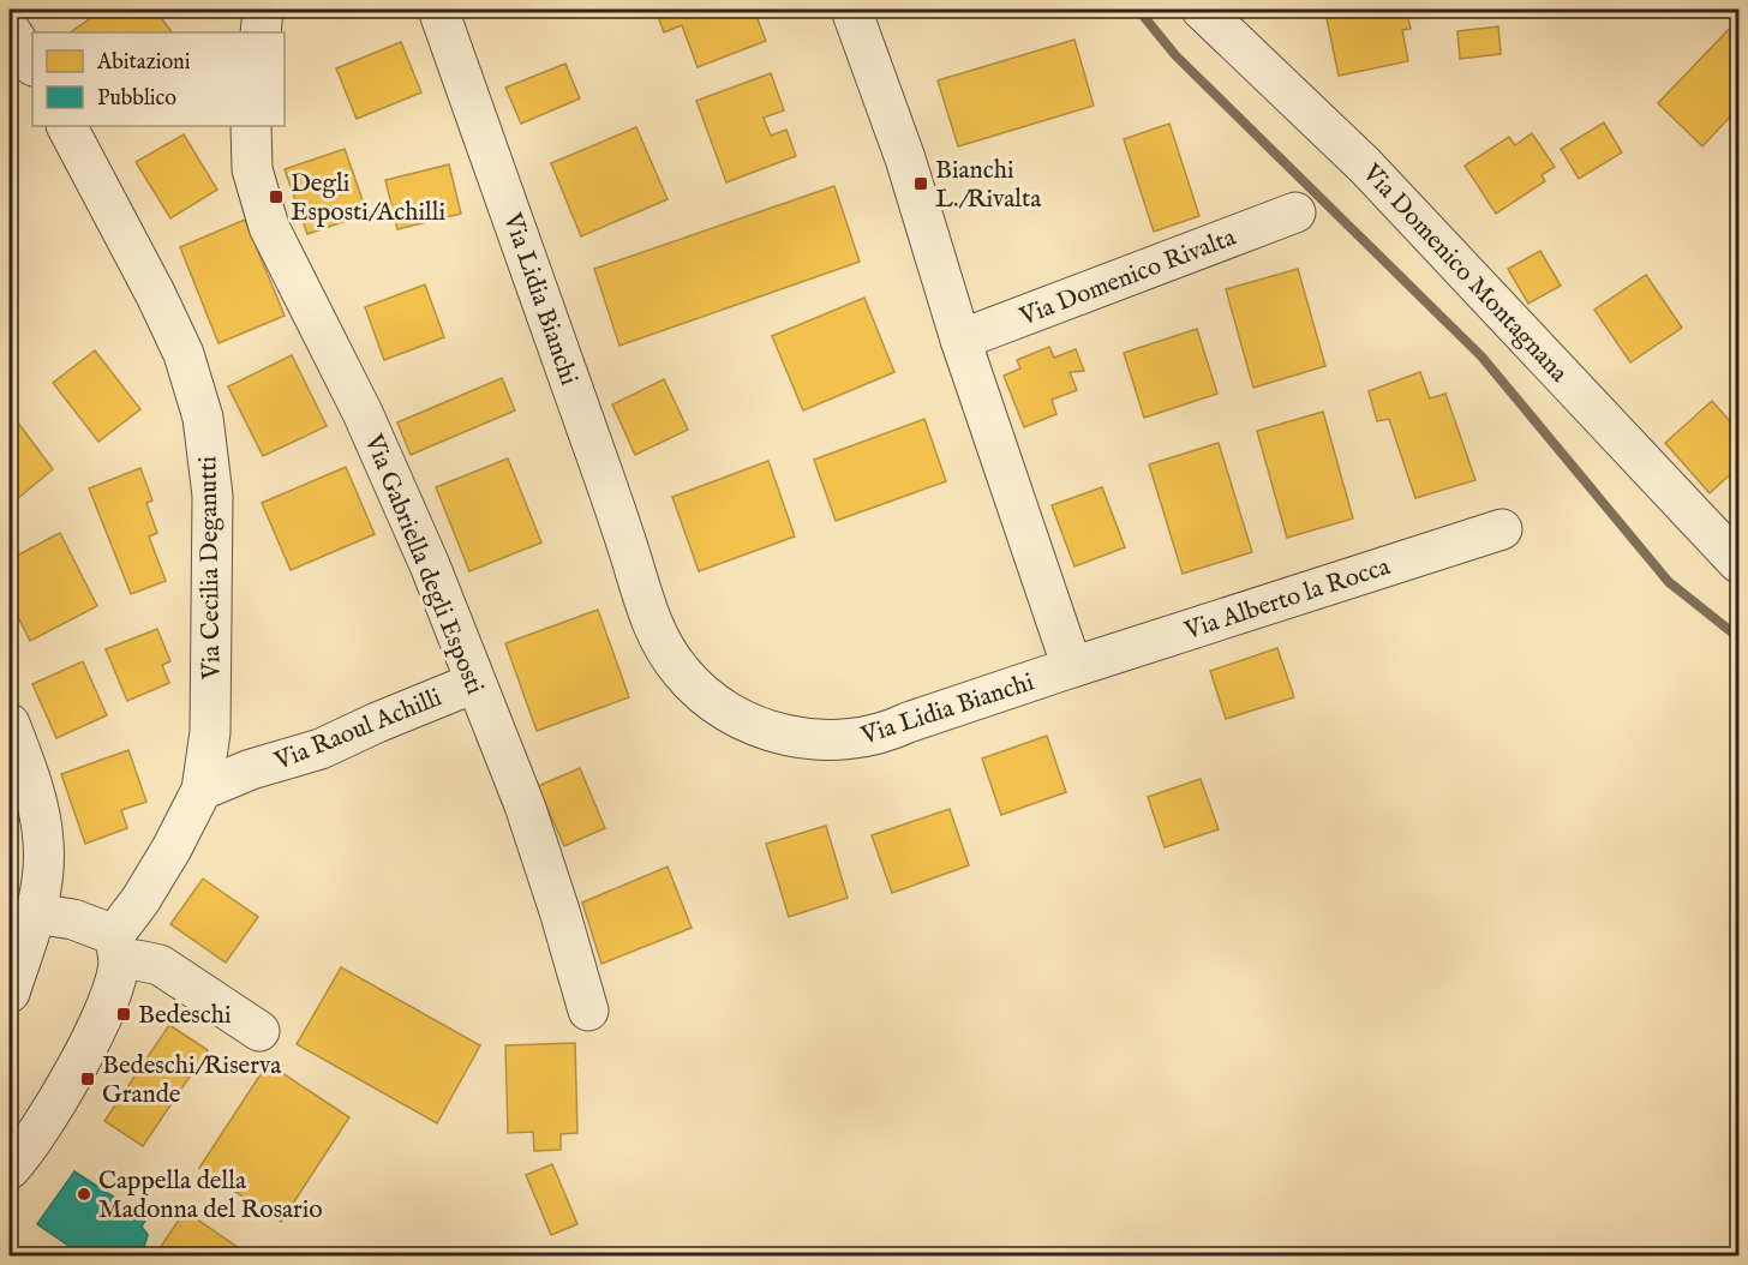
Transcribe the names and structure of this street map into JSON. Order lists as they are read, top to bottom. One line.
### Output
{"streets":{"street":["Via Domenico Montagnana","Via Domenico Rivalta","Via Lidia Bianchi","Via Gabriella degli Esposti","Via Cecilia Deganutti","Via Alberto la Rocca","Via Raoul Achilli"]},"crossings":[["Via Lidia Bianchi","Via Alberto la Rocca"],["Via Gabriella degli Esposti","Via Raoul Achilli"],["Via Cecilia Deganutti","Via Raoul Achilli"]],"places":{"transit":["Bianchi L./Rivalta","Degli Esposti/Achilli","Bedeschi","Bedeschi/Riserva Grande"],"other":["Cappella della Madonna del Rosario"]},"legend":["Abitazioni","Pubblico"]}
